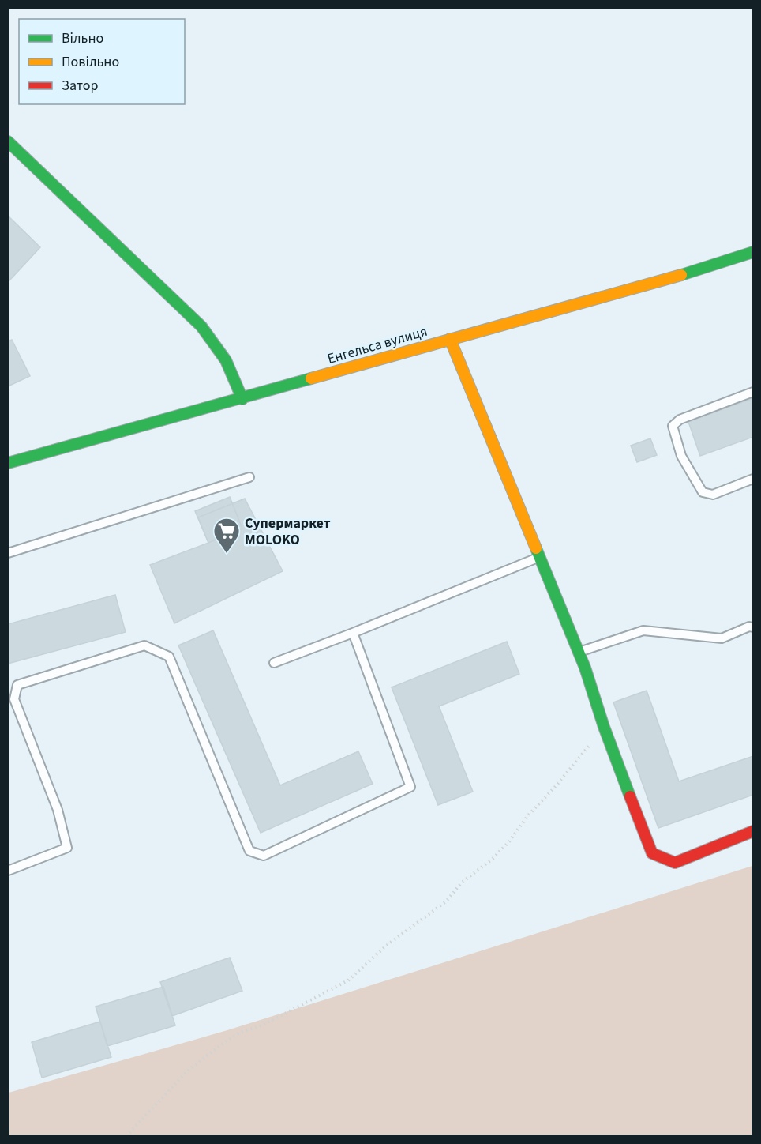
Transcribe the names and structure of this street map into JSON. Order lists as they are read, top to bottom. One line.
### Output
{"streets":{"street":["Енгельса вулиця"]},"places":{"supermarket":["Супермаркет MOLOKO"]},"legend":["Вільно","Повільно","Затор"]}
